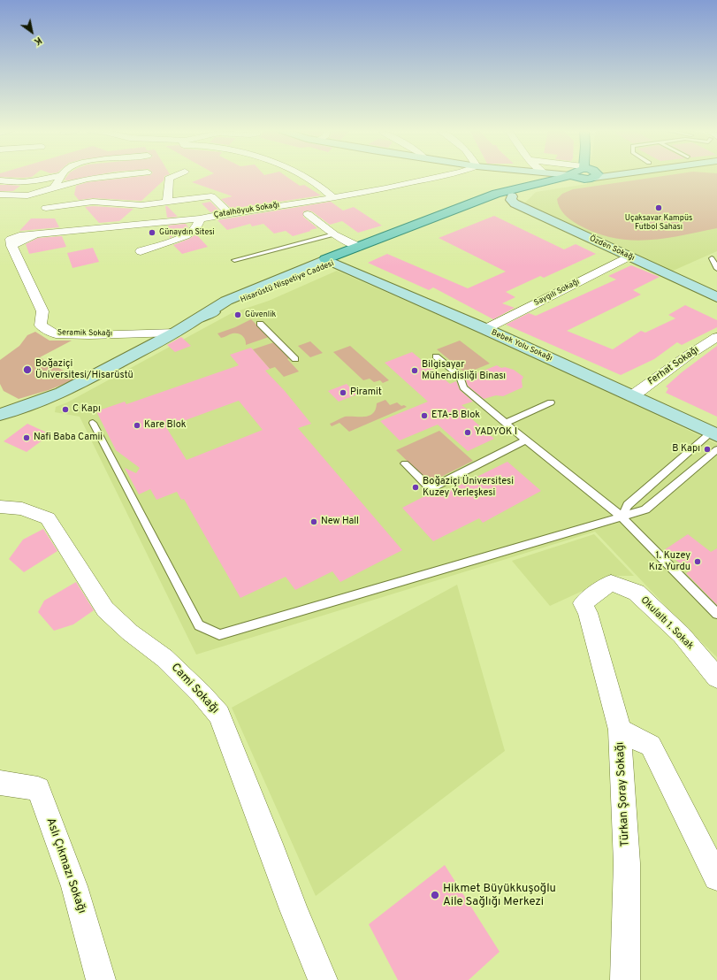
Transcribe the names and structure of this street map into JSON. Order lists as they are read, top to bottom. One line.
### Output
{"streets":{"main road":["Özden Sokağı","Hisarüstü Nispetiye Caddesi","Bebek Yolu Sokağı"],"street":["Çatalhöyuk Sokağı","Saygılı Sokağı","Seramik Sokağı","Ferhat Sokağı","Okulaltı 1. Sokak","Cami Sokağı","Türkan Şoray Sokağı","Aslı Çıkmazı Sokağı"]},"crossings":[["Çatalhöyuk Sokağı","Seramik Sokağı"],["Özden Sokağı","Hisarüstü Nispetiye Caddesi"],["Özden Sokağı","Saygılı Sokağı"],["Hisarüstü Nispetiye Caddesi","Seramik Sokağı"],["Hisarüstü Nispetiye Caddesi","Bebek Yolu Sokağı"],["Saygılı Sokağı","Bebek Yolu Sokağı"],["Bebek Yolu Sokağı","Ferhat Sokağı"],["Okulaltı 1. Sokak","Türkan Şoray Sokağı"]],"places":["Uçaksavar Kampüs Futbol Sahası","Günaydın Sitesi","Güvenlik","Boğaziçi Üniversitesi/Hisarüstü","Bilgisayar Mühendisliği Binası","Piramit","C Kapı","ETA-B Blok","Kare Blok","YADYOK I","Nafi Baba Camii","B Kapı","Boğaziçi Üniversitesi Kuzey Yerleşkesi","New Hall","1. Kuzey Kız Yurdu","Hikmet Büyükkuşoğlu Aile Sağlığı Merkezi"],"north":"bottom right"}
